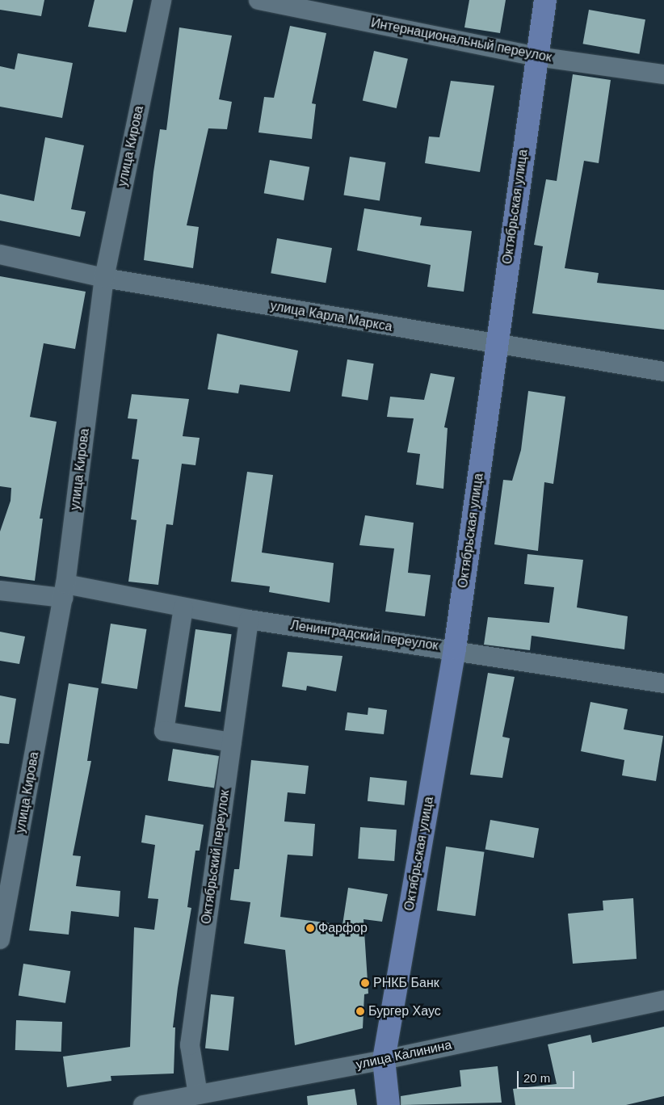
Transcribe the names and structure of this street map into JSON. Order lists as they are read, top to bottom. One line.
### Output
{"streets":{"main road":["Октябрьская улица"],"street":["Интернациональный переулок","улица Кирова","улица Карла Маркса","Ленинградский переулок","Октябрьский переулок","улица Калинина"]},"crossings":[["Интернациональный переулок","Октябрьская улица"],["улица Кирова","улица Карла Маркса"],["улица Кирова","Ленинградский переулок"],["Октябрьская улица","улица Карла Маркса"],["Октябрьская улица","Ленинградский переулок"],["Октябрьская улица","улица Калинина"],["Ленинградский переулок","Октябрьский переулок"],["Октябрьский переулок","улица Калинина"]],"places":["Фарфор","РНКБ Банк","Бургер Хаус"],"scale_bar":"20 m"}
